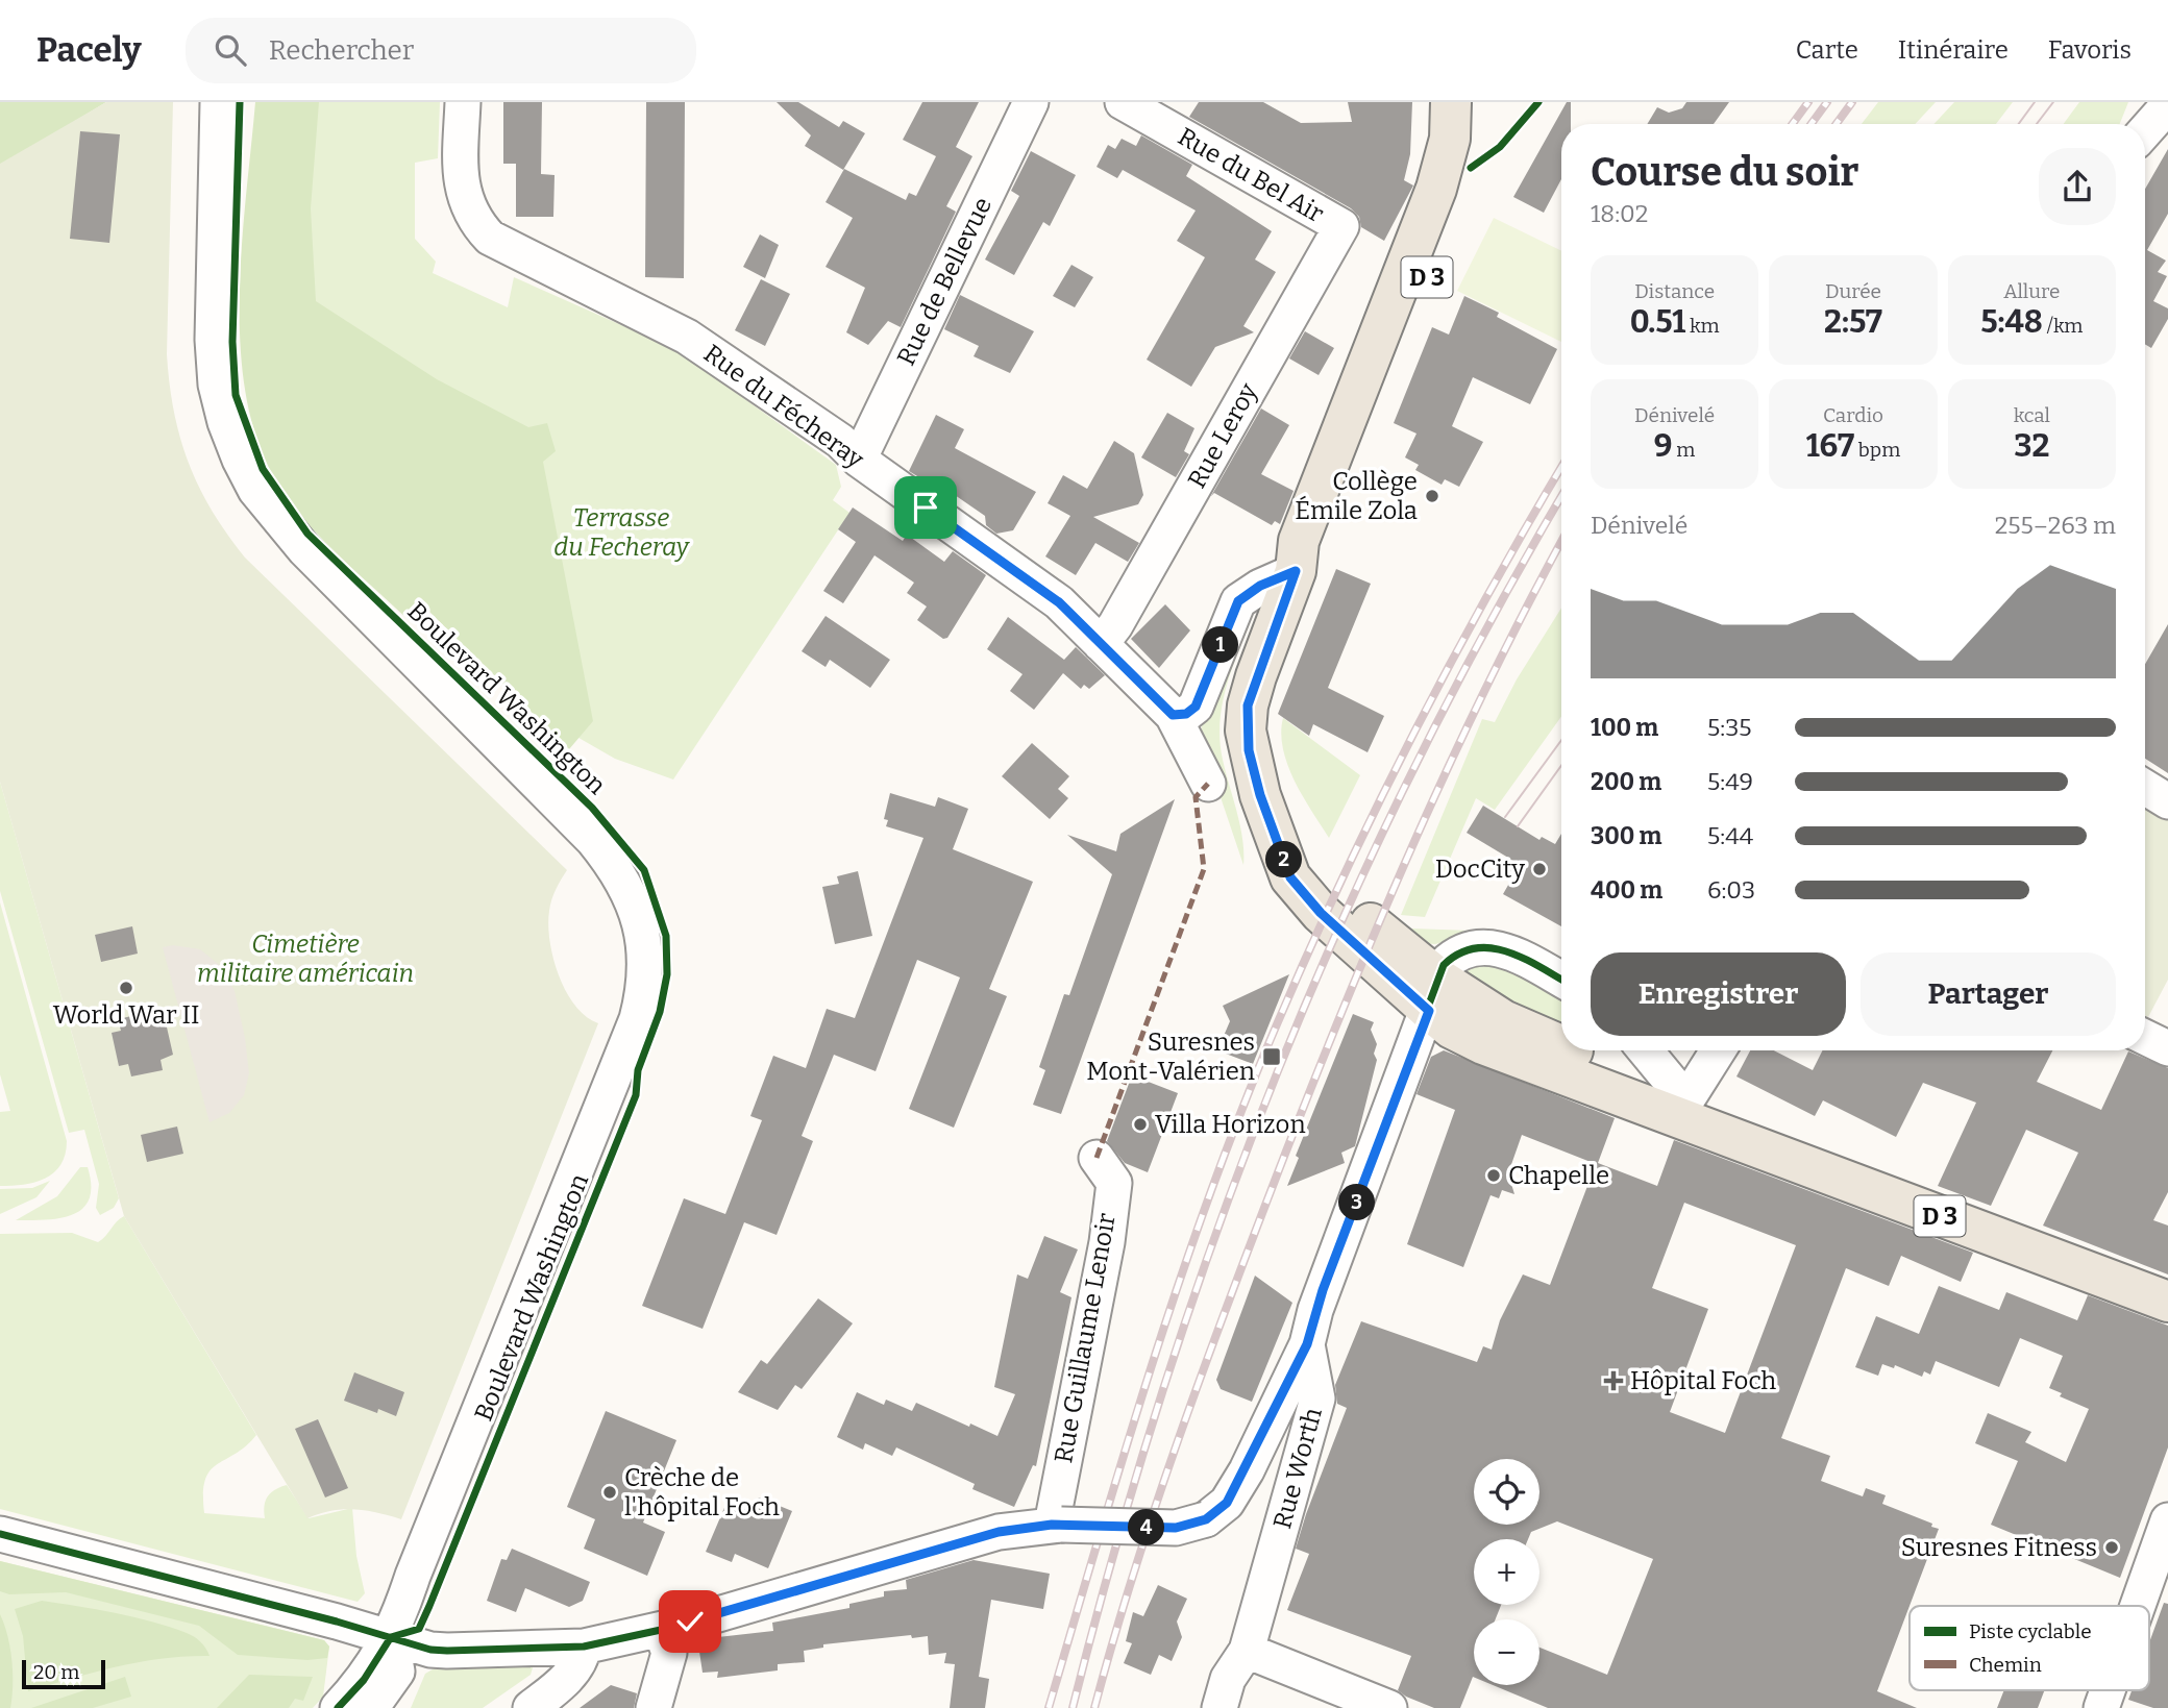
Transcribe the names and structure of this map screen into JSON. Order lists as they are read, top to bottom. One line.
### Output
{"streets":{"main road":["D 3"],"street":["Rue du Bel Air","Rue de Bellevue","Rue du Fécheray","Rue Leroy","Boulevard Washington","Rue Guillaume Lenoir","Rue Worth"]},"crossings":[["Rue du Bel Air","Rue Leroy"],["D 3","Rue Worth"],["Rue de Bellevue","Rue du Fécheray"],["Rue du Fécheray","Rue Leroy"]],"parks":["Terrasse du Fecheray","Cimetière militaire américain"],"places":{"other":["Collège Émile Zola","DocCity","World War II","Villa Horizon","Chapelle","Crèche de l'hôpital Foch","Suresnes Fitness"],"transit":["Suresnes Mont-Valérien"],"health":["Hôpital Foch"]},"legend":["Piste cyclable","Chemin"],"scale_bar":"20 m","page":{"header":"Pacely","search":"Rechercher","nav":["Carte","Itinéraire","Favoris"],"heading":["Course du soir","18:02"],"stats":[["Distance","0.51 km"],["Durée","2:57"],["Allure","5:48 /km"],["Dénivelé","9 m"],["Cardio","167 bpm"],["kcal","32"]],"chart":["Dénivelé","255–263 m"],"pins":["1","2","3","4"],"list":[{"name":"100 m","note":"5:35"},{"name":"200 m","note":"5:49"},{"name":"300 m","note":"5:44"},{"name":"400 m","note":"6:03"}],"buttons":["Enregistrer","Partager"],"map_buttons":["+","−"],"scale":"20 m"}}
